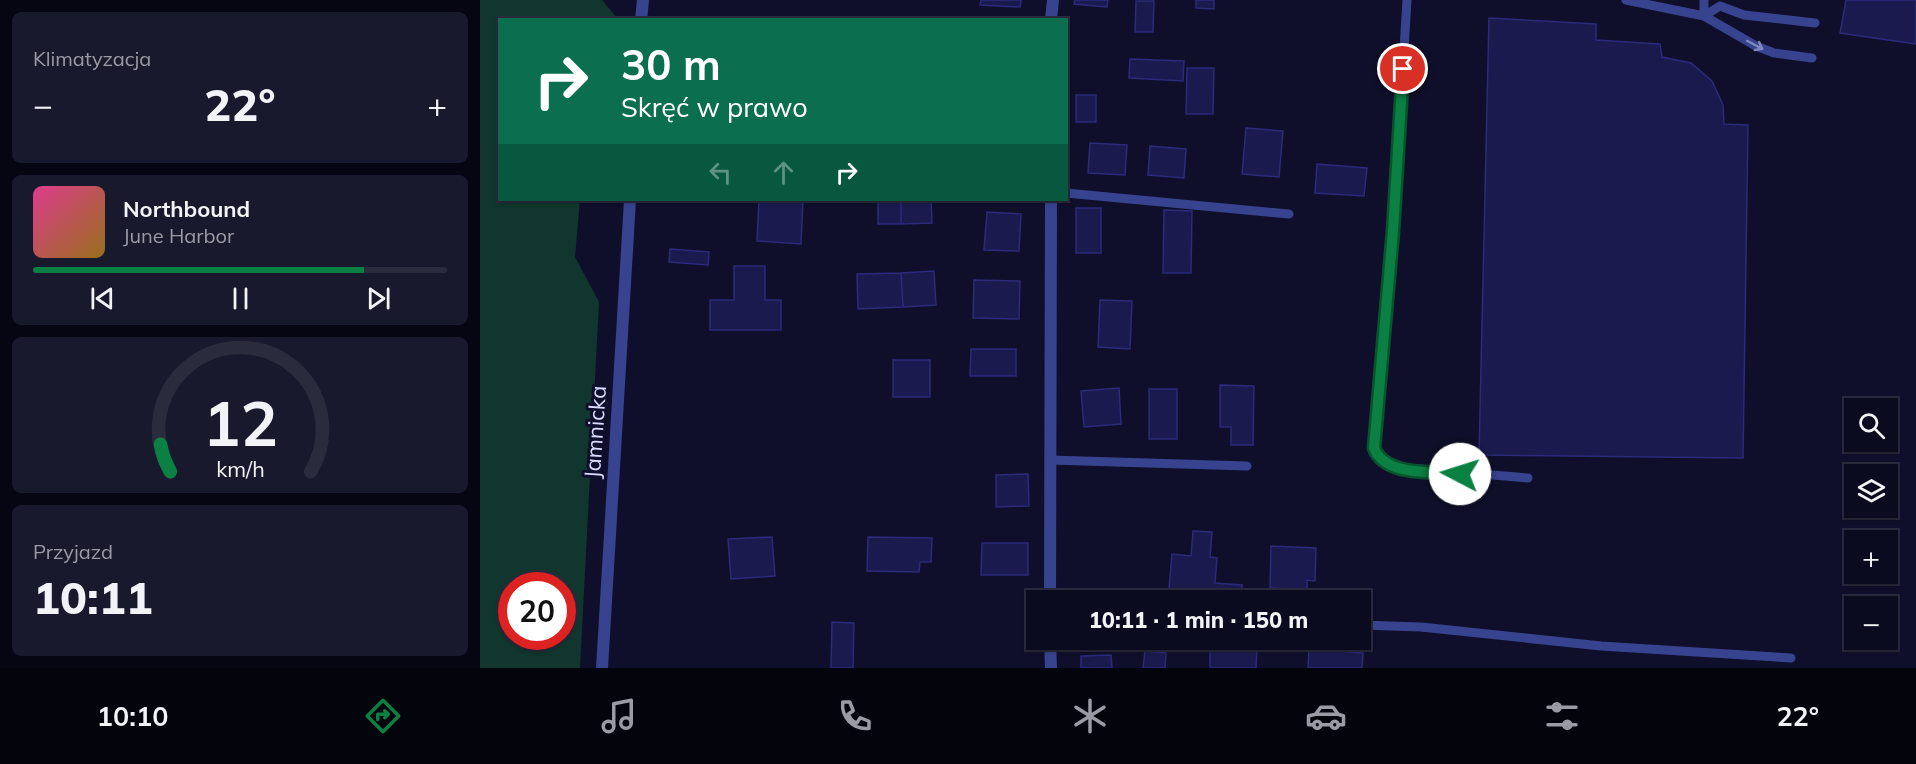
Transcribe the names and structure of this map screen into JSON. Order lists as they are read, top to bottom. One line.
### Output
{"streets":{"street":["Jamnicka"]},"page":{"tile":["Klimatyzacja",["Przyjazd","10:11"]],"turn":["30 m","Skręć w prawo"],"heat":["−","22°","+"],"song":["Northbound","June Harbor"],"map_buttons":["+","−"],"limit":"20","trip":"10:11 · 1 min · 150 m","tabs":["10:10","22°"],"gauge":["12","km/h"]}}
